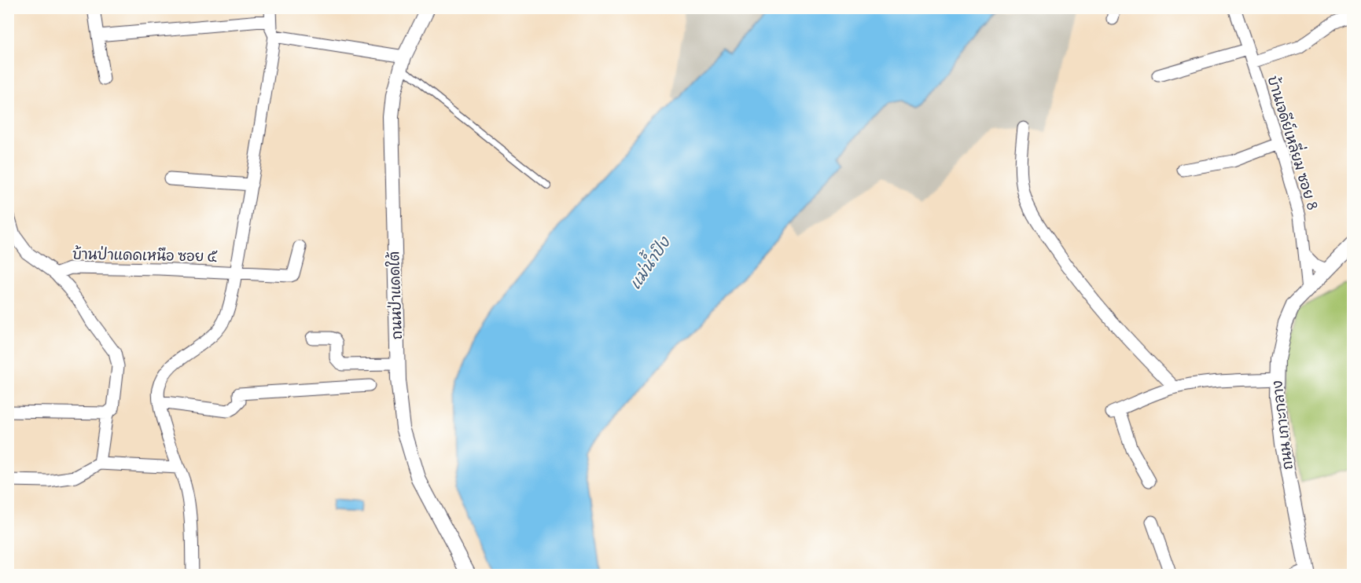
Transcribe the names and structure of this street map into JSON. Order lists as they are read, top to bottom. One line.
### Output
{"streets":{"street":["บ้านเจดีย์เหลี่ยม ซอย 8","บ้านป่าแดดเหนือ ซอย ๕","ถนนป่าแดดใต้","ถนน เกาะกลาง"]},"crossings":[["บ้านเจดีย์เหลี่ยม ซอย 8","ถนน เกาะกลาง"]],"water":["แม่น้ำปิง"]}
